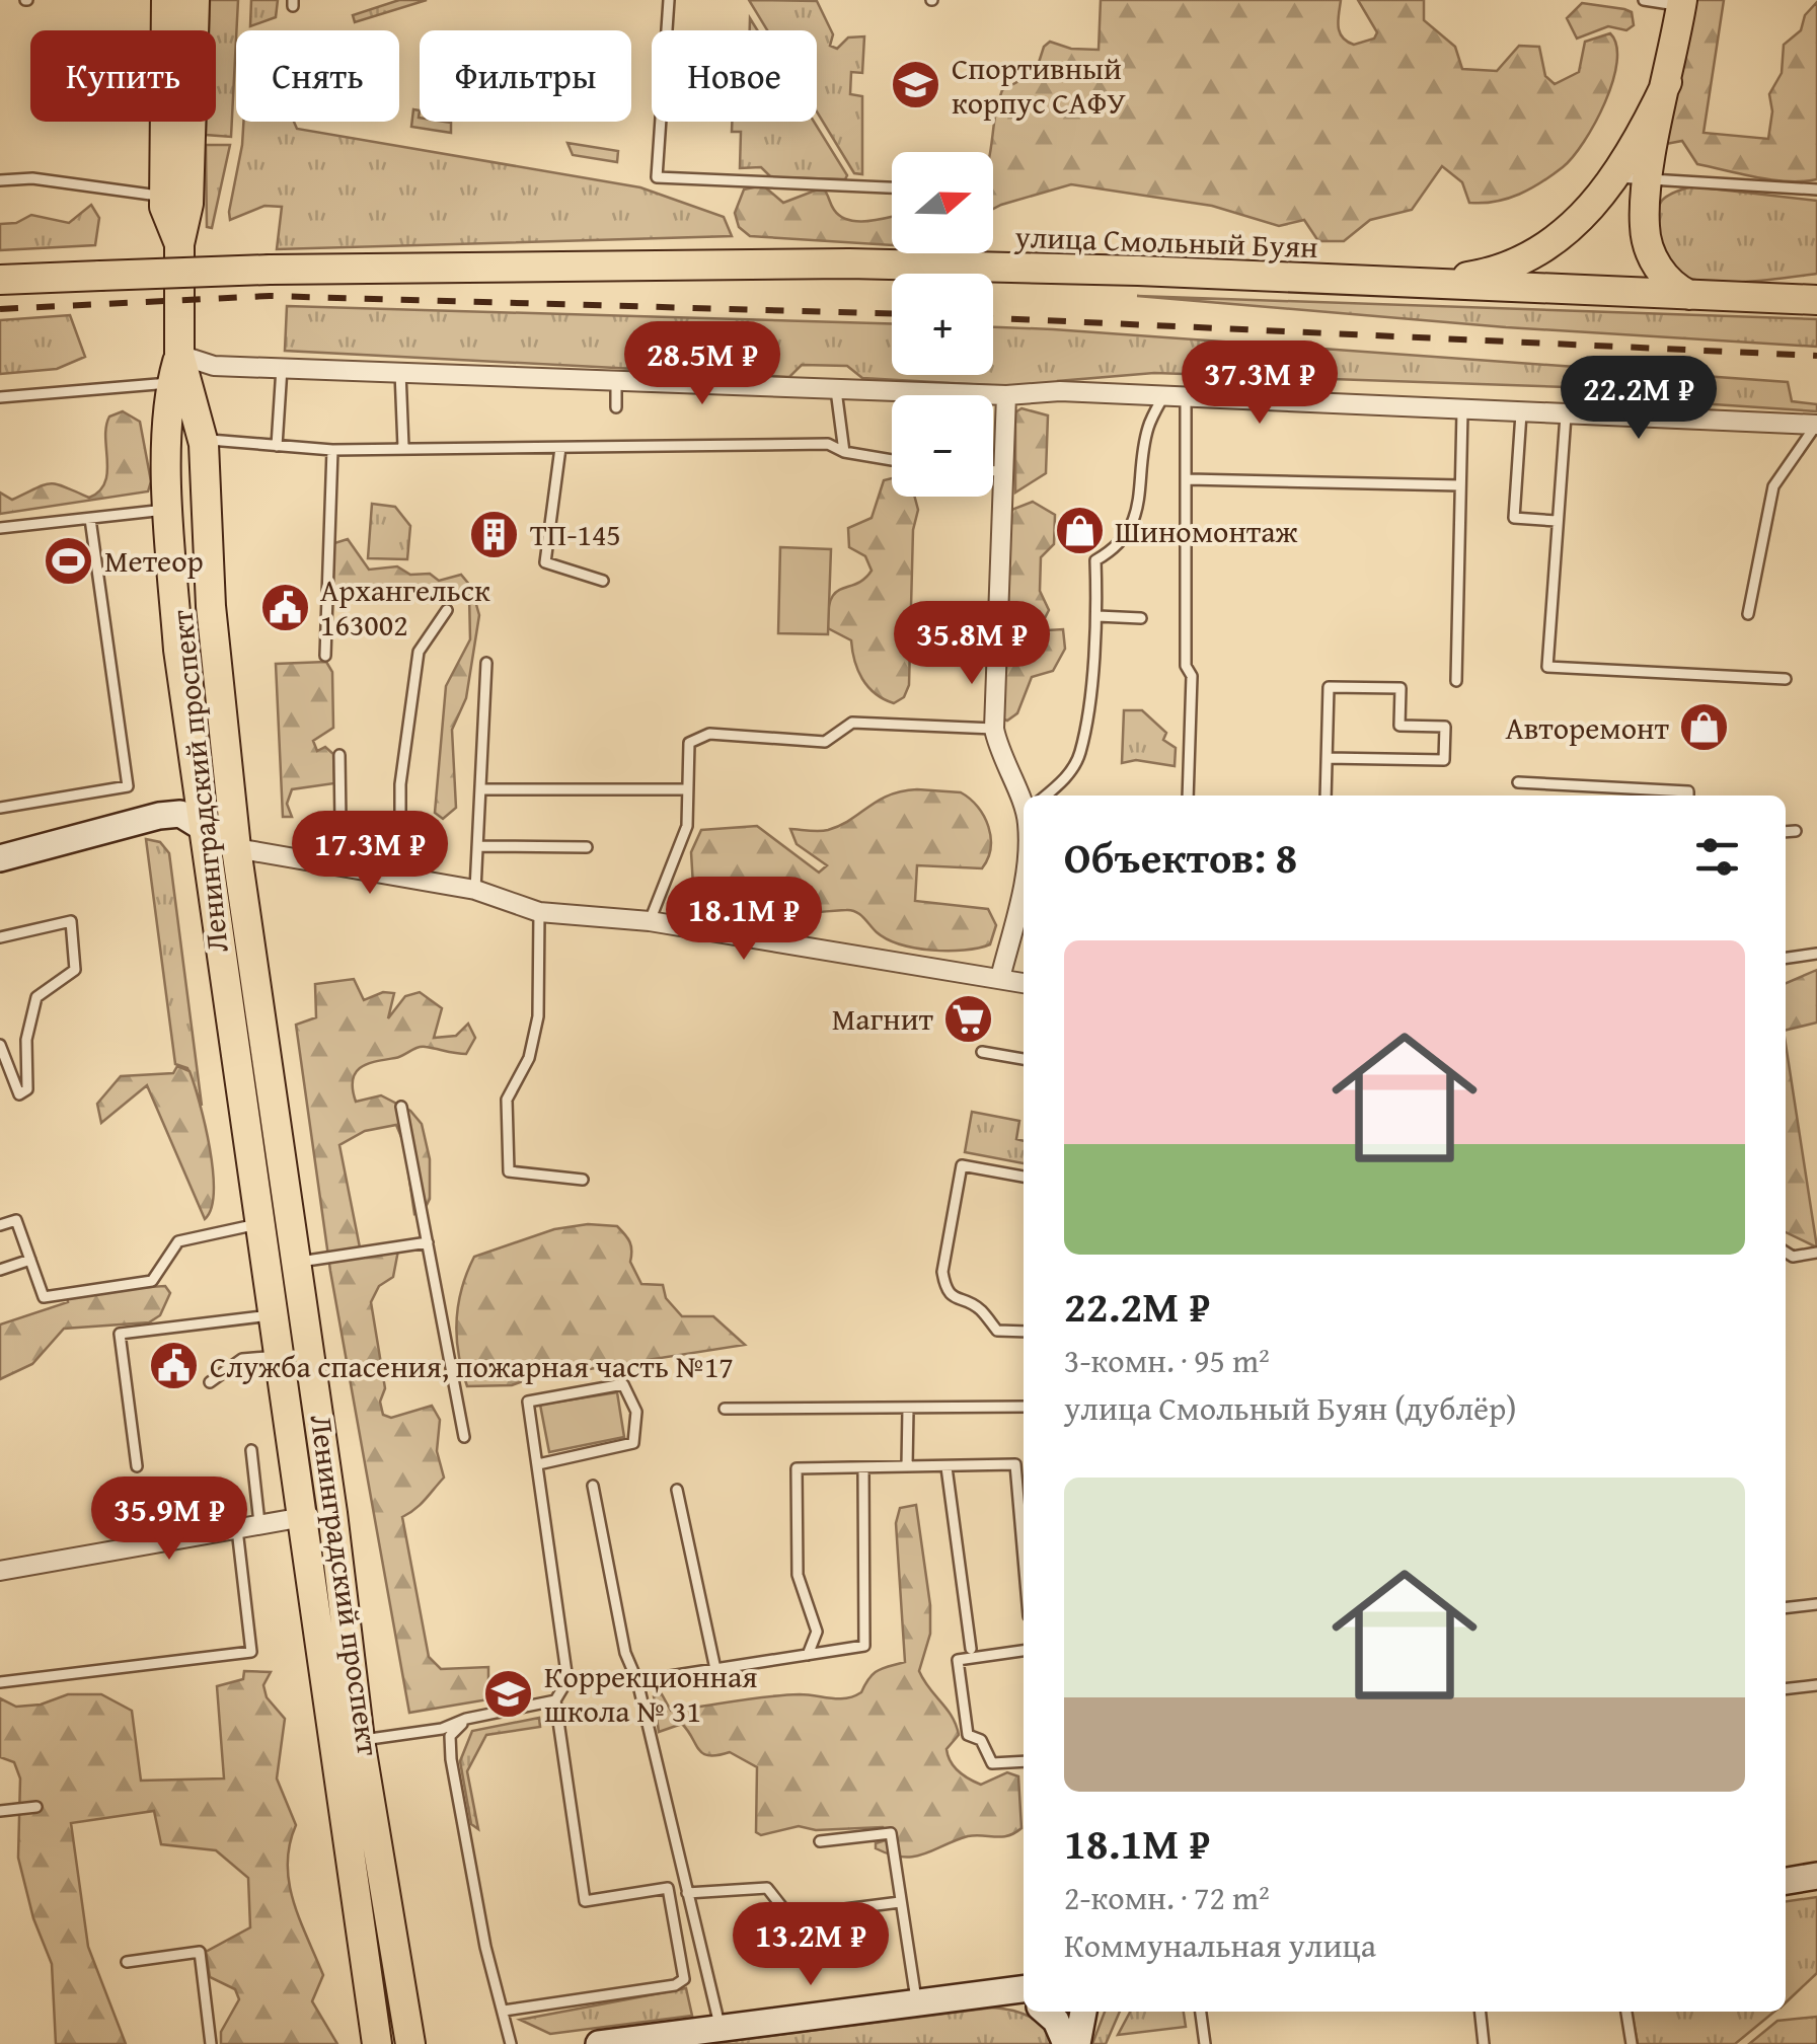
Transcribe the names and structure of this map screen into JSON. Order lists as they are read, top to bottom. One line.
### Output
{"streets":{"main road":["улица Смольный Буян","Ленинградский проспект"]},"places":{"school or university":["Спортивный корпус САФУ","Коррекционная школа № 31"],"shop":["Шиномонтаж","Авторемонт"],"building":["ТП-145"],"sports":["Метеор"],"public building":["Архангельск 163002","Служба спасения, пожарная часть №17"],"supermarket":["Магнит"]},"north":"right","page":{"chip":["Купить","Снять","Фильтры","Новое"],"map_buttons":["+","−"],"price":["28.5M ₽","37.3M ₽","22.2M ₽","35.8M ₽","17.3M ₽","18.1M ₽","35.9M ₽","13.2M ₽"],"heading":"Объектов: 8","list":[{"name":"22.2M ₽","note":"3-комн. · 95 m² · улица Смольный Буян (дублёр)"},{"name":"18.1M ₽","note":"2-комн. · 72 m² · Коммунальная улица"}]}}
